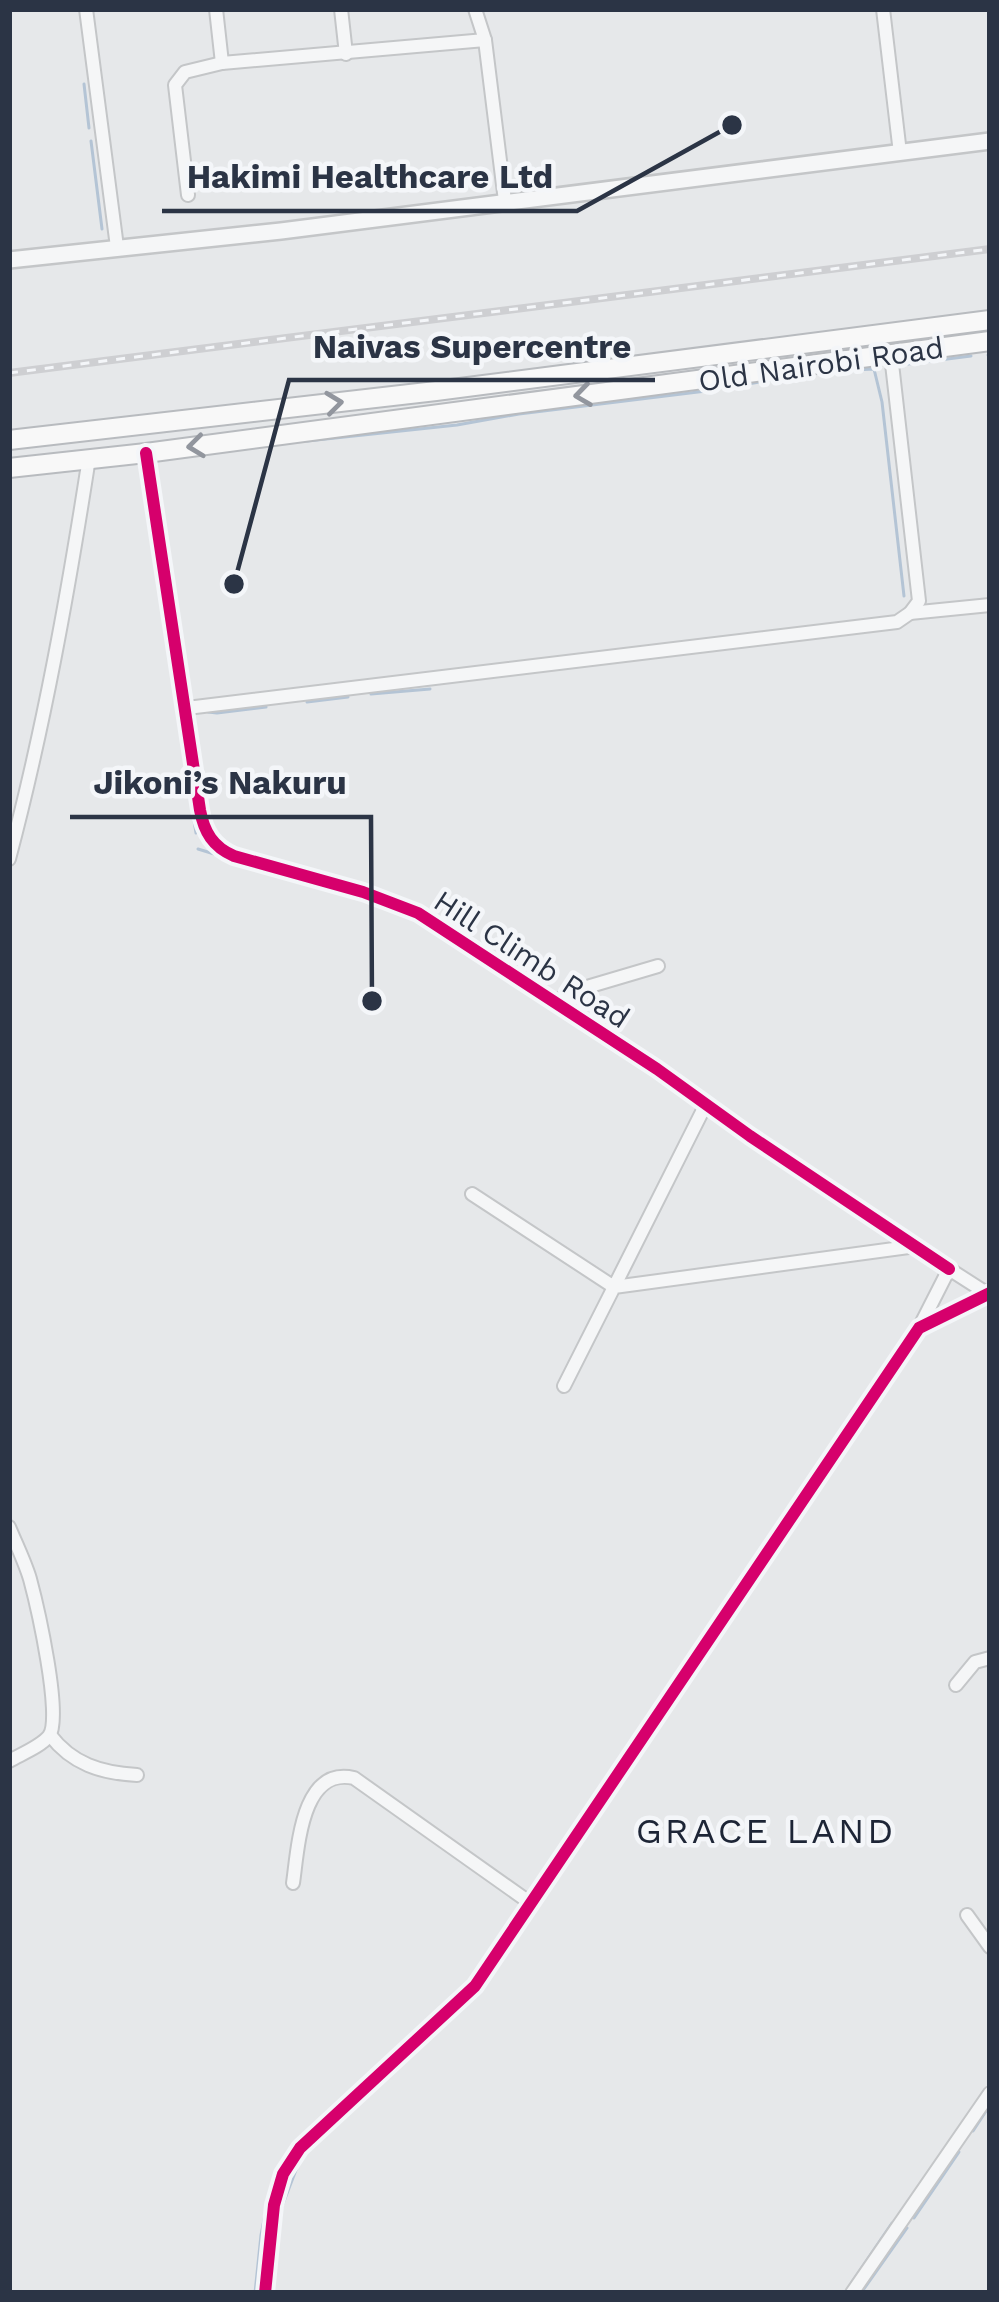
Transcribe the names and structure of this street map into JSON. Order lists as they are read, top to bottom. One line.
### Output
{"streets":{"highway":["Old Nairobi Road"],"street":["Hill Climb Road"]},"crossings":[["Old Nairobi Road","Hill Climb Road"]],"districts":["GRACE LAND"],"places":["Hakimi Healthcare Ltd","Naivas Supercentre","Jikoni’s Nakuru"]}
